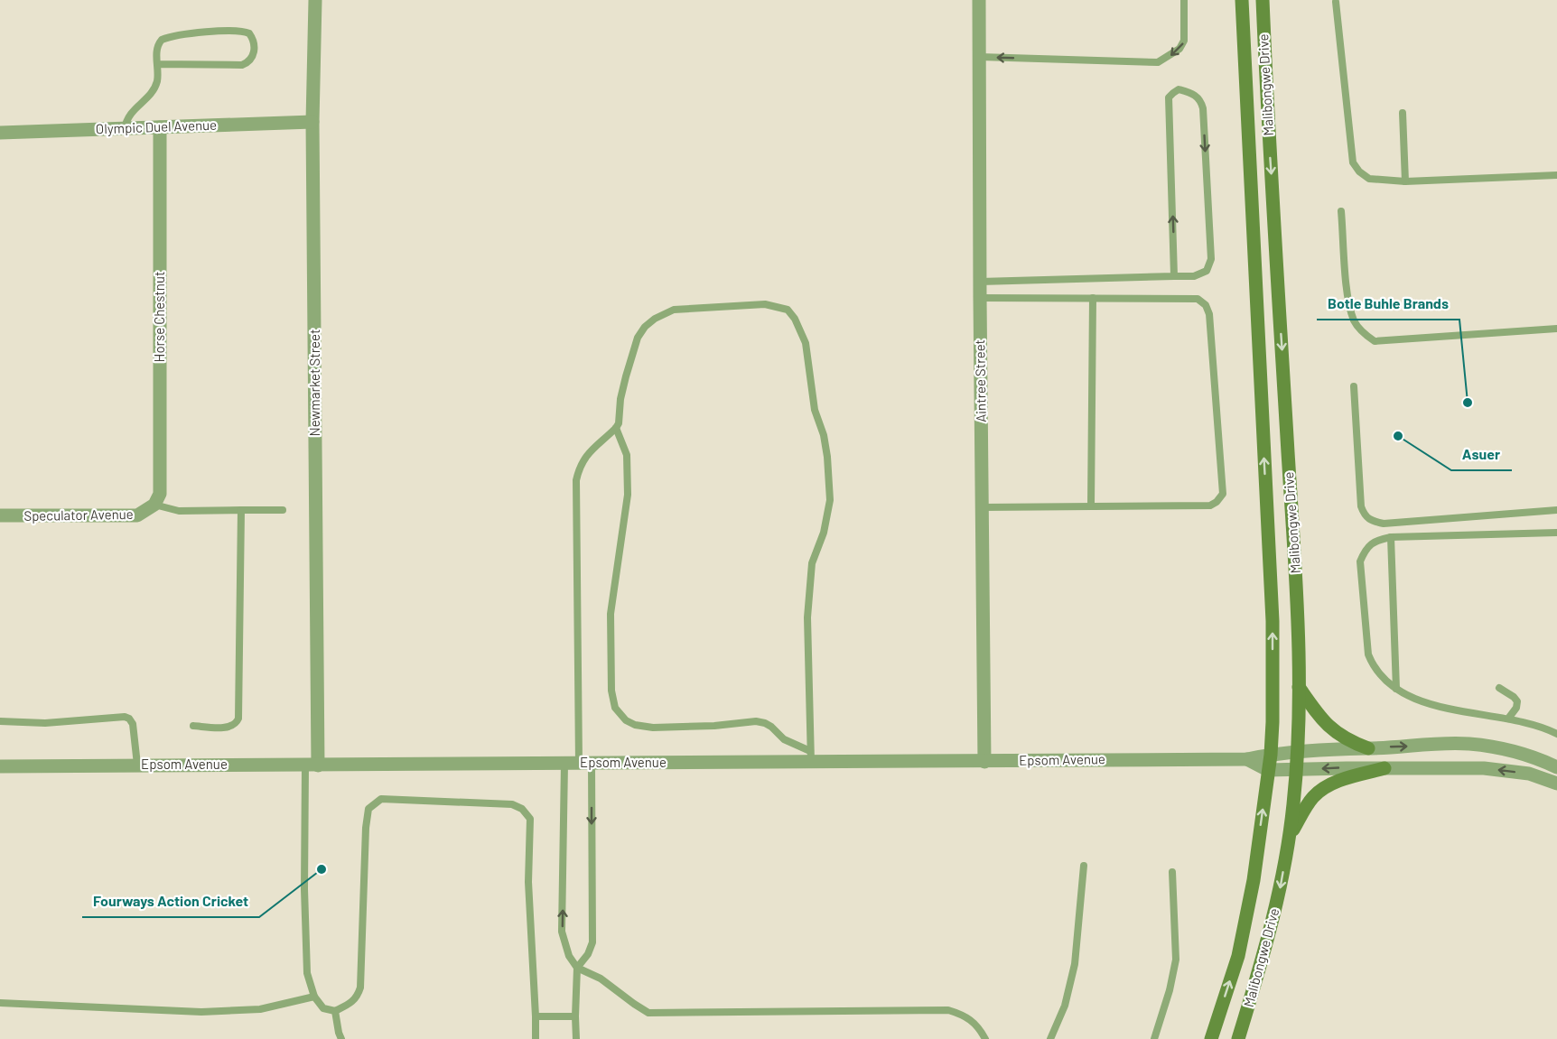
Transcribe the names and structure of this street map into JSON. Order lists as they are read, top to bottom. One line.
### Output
{"streets":{"main road":["Malibongwe Drive"],"street":["Olympic Duel Avenue","Horse Chestnut","Aintree Street","Newmarket Street","Speculator Avenue","Epsom Avenue"]},"crossings":[["Malibongwe Drive","Epsom Avenue"],["Olympic Duel Avenue","Horse Chestnut"],["Olympic Duel Avenue","Newmarket Street"],["Horse Chestnut","Speculator Avenue"],["Aintree Street","Epsom Avenue"],["Newmarket Street","Epsom Avenue"]],"places":["Botle Buhle Brands","Asuer","Fourways Action Cricket"]}
